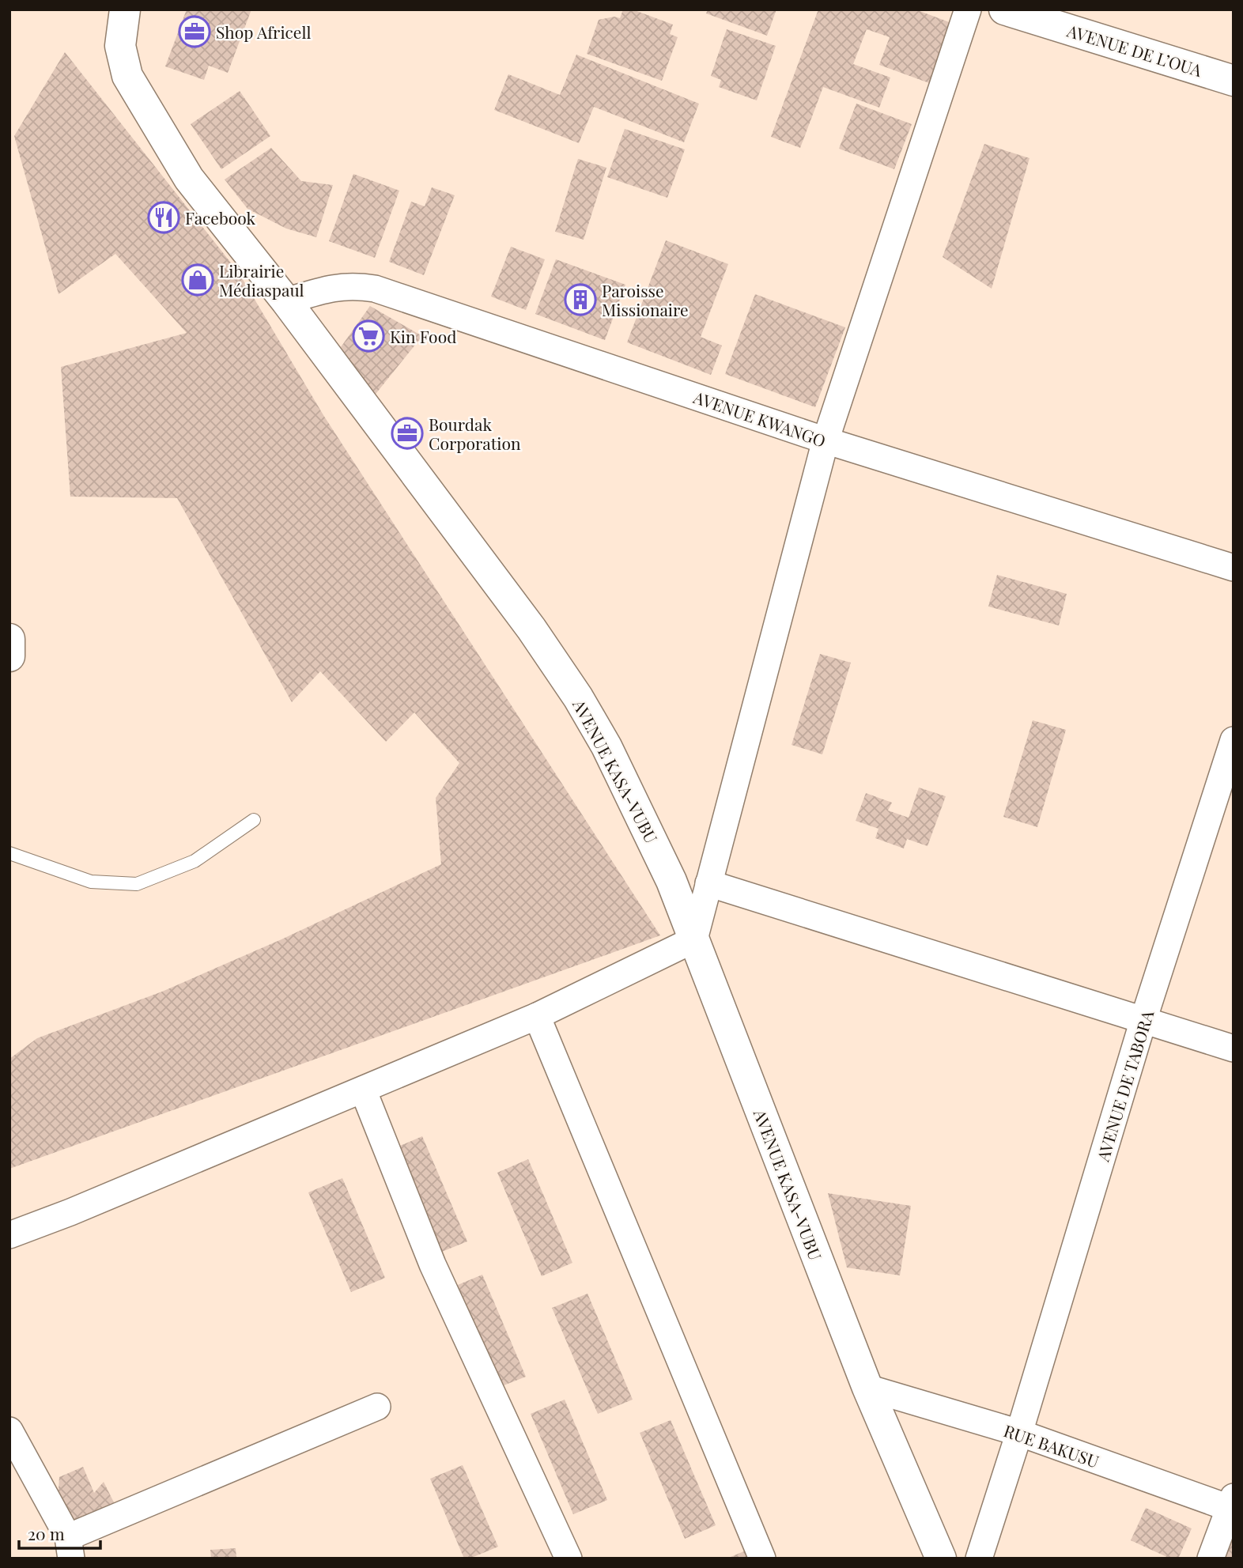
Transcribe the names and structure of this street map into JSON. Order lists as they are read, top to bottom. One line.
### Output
{"streets":{"main road":["AVENUE DE L’OUA","AVENUE KASA-VUBU"],"street":["AVENUE KWANGO","AVENUE DE TABORA","RUE BAKUSU"]},"crossings":[["AVENUE KWANGO","AVENUE KASA-VUBU"],["AVENUE KASA-VUBU","RUE BAKUSU"],["AVENUE DE TABORA","RUE BAKUSU"]],"places":{"office":["Shop Africell","Bourdak Corporation"],"restaurant":["Facebook"],"shop":["Librairie Médiaspaul"],"building":["Paroisse Missionaire"],"supermarket":["Kin Food"]},"scale_bar":"20 m"}
